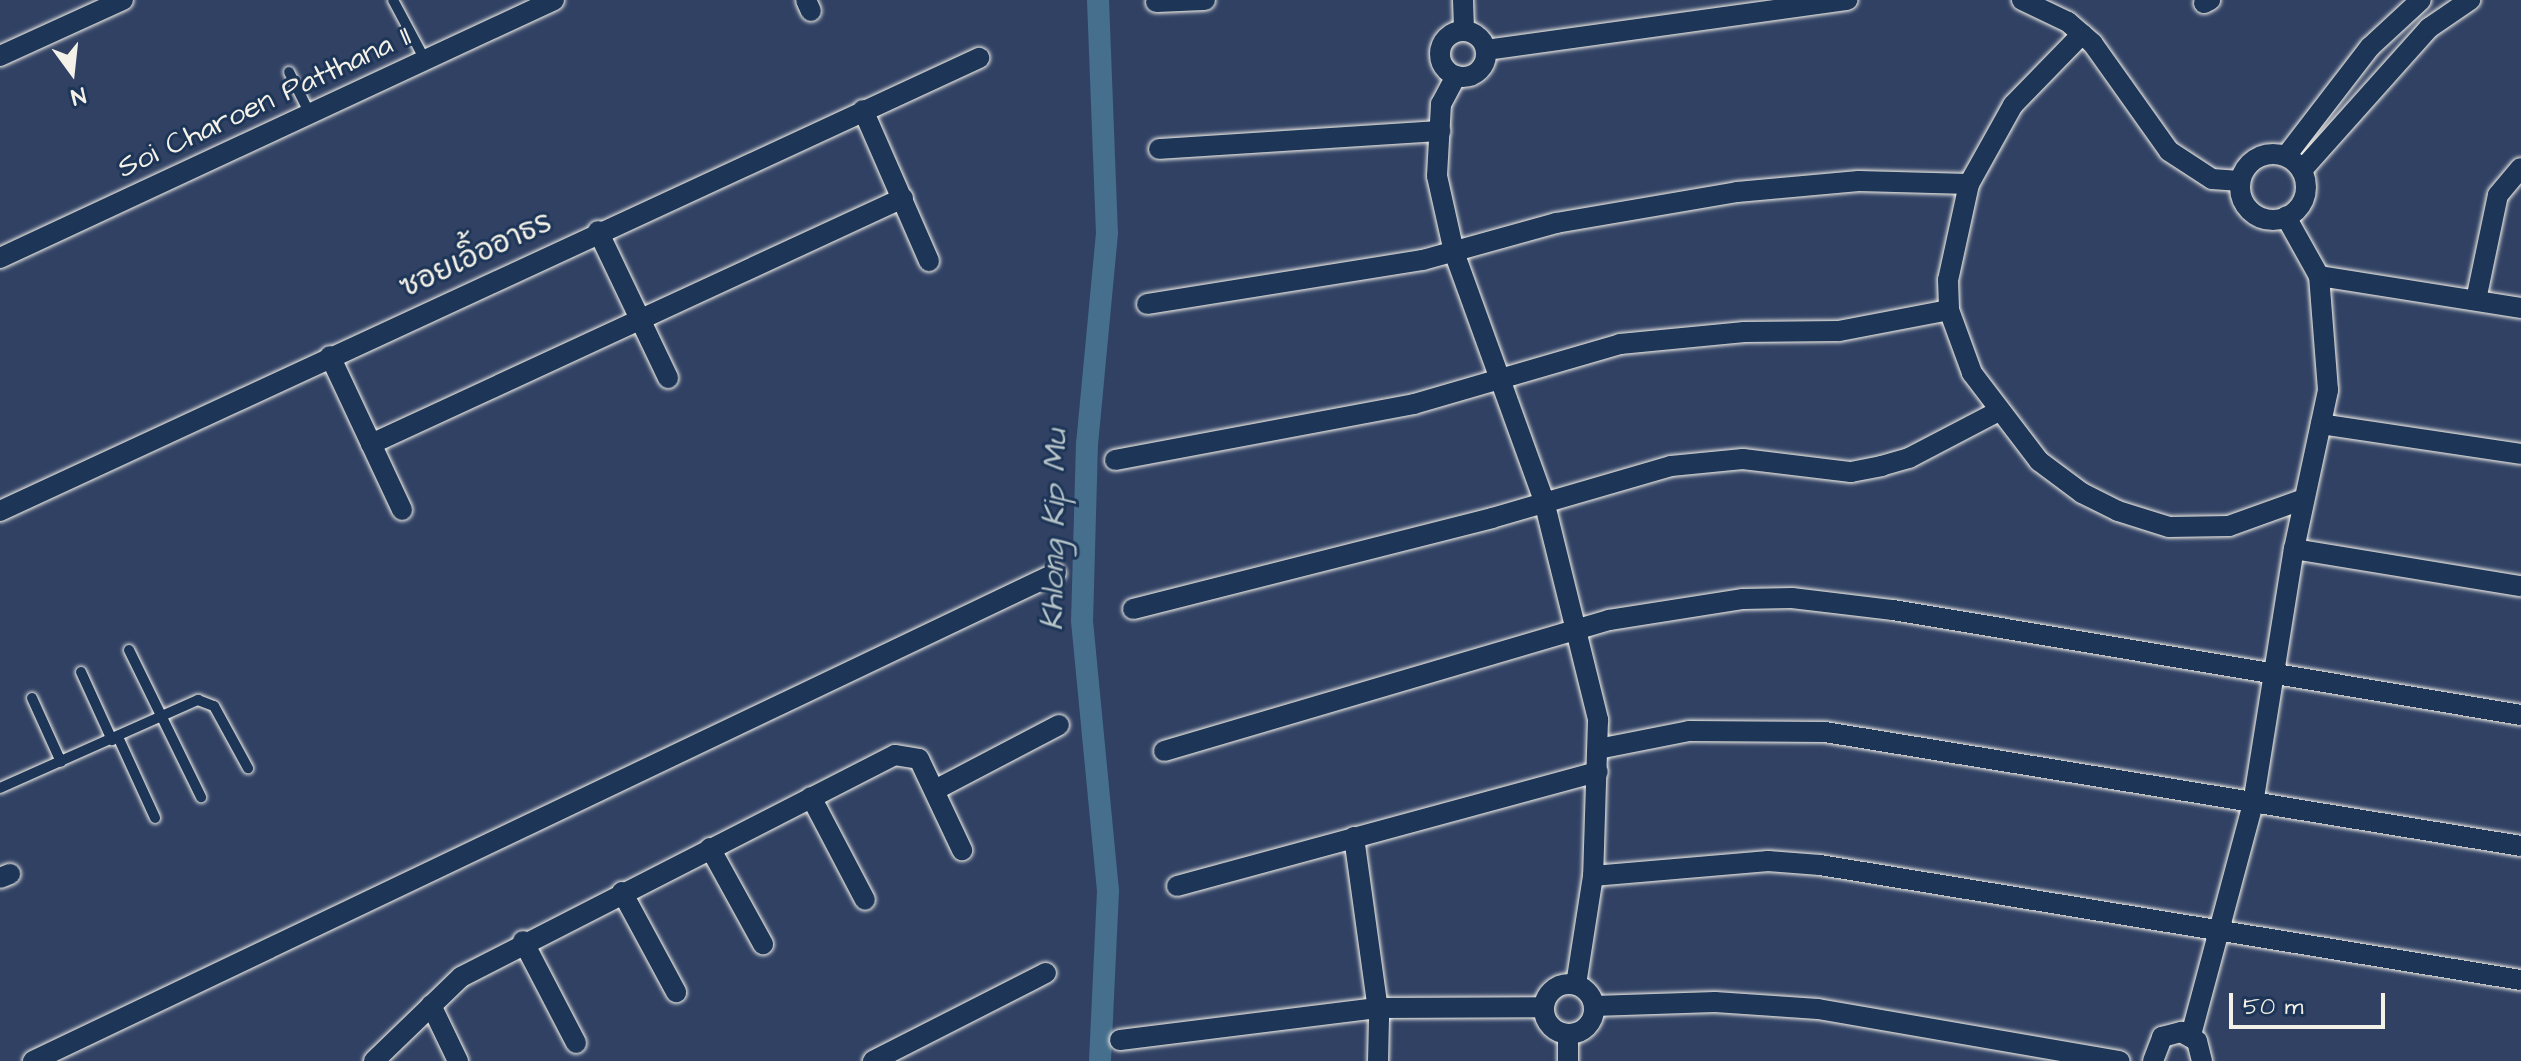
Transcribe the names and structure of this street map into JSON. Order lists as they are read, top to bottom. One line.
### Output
{"streets":{"street":["Soi Charoen Patthana 11","ซอยเอิ้ออาธร"]},"water":["Khlong Kip Mu"],"scale_bar":"50 m","north":"bottom"}
